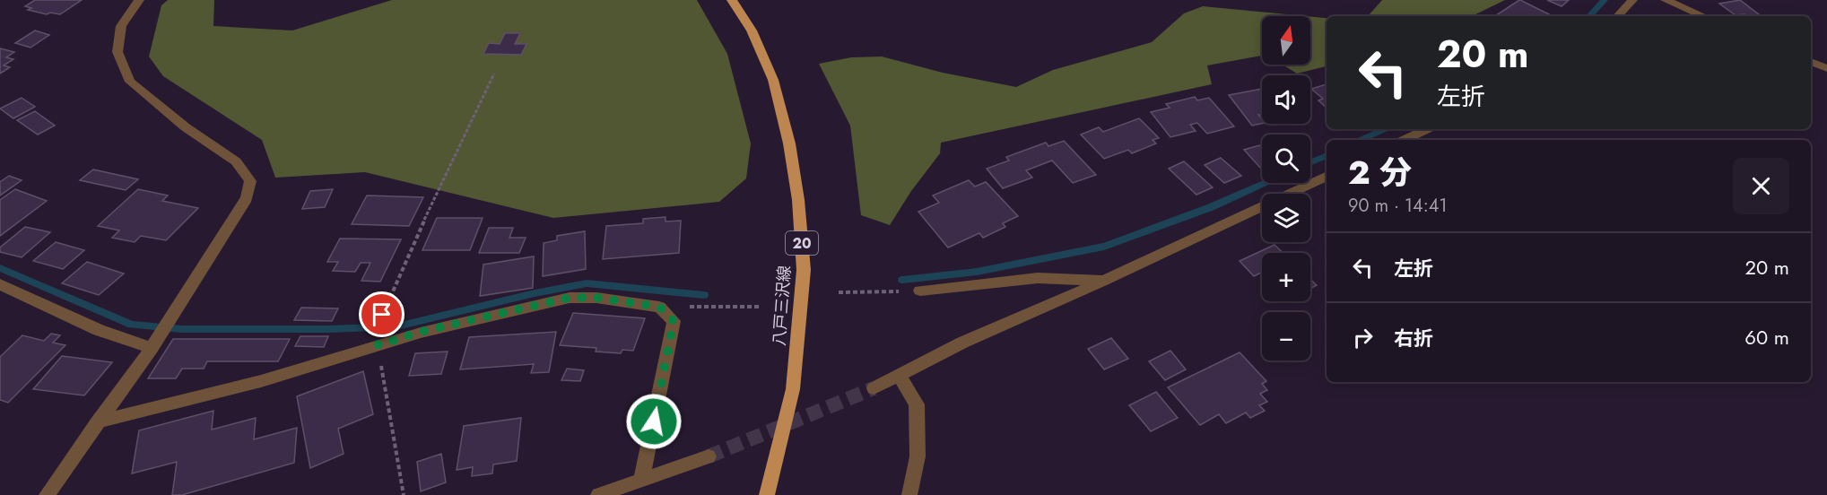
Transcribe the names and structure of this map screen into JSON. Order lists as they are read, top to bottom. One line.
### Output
{"streets":{"main road":["20","八戸三沢線"]},"north":"top","page":{"map_buttons":["+","−"],"turn":["20 m","左折"],"heading":["2 分","90 m · 14:41"],"list":[{"name":"左折","value":"20 m"},{"name":"右折","value":"60 m"}]}}
